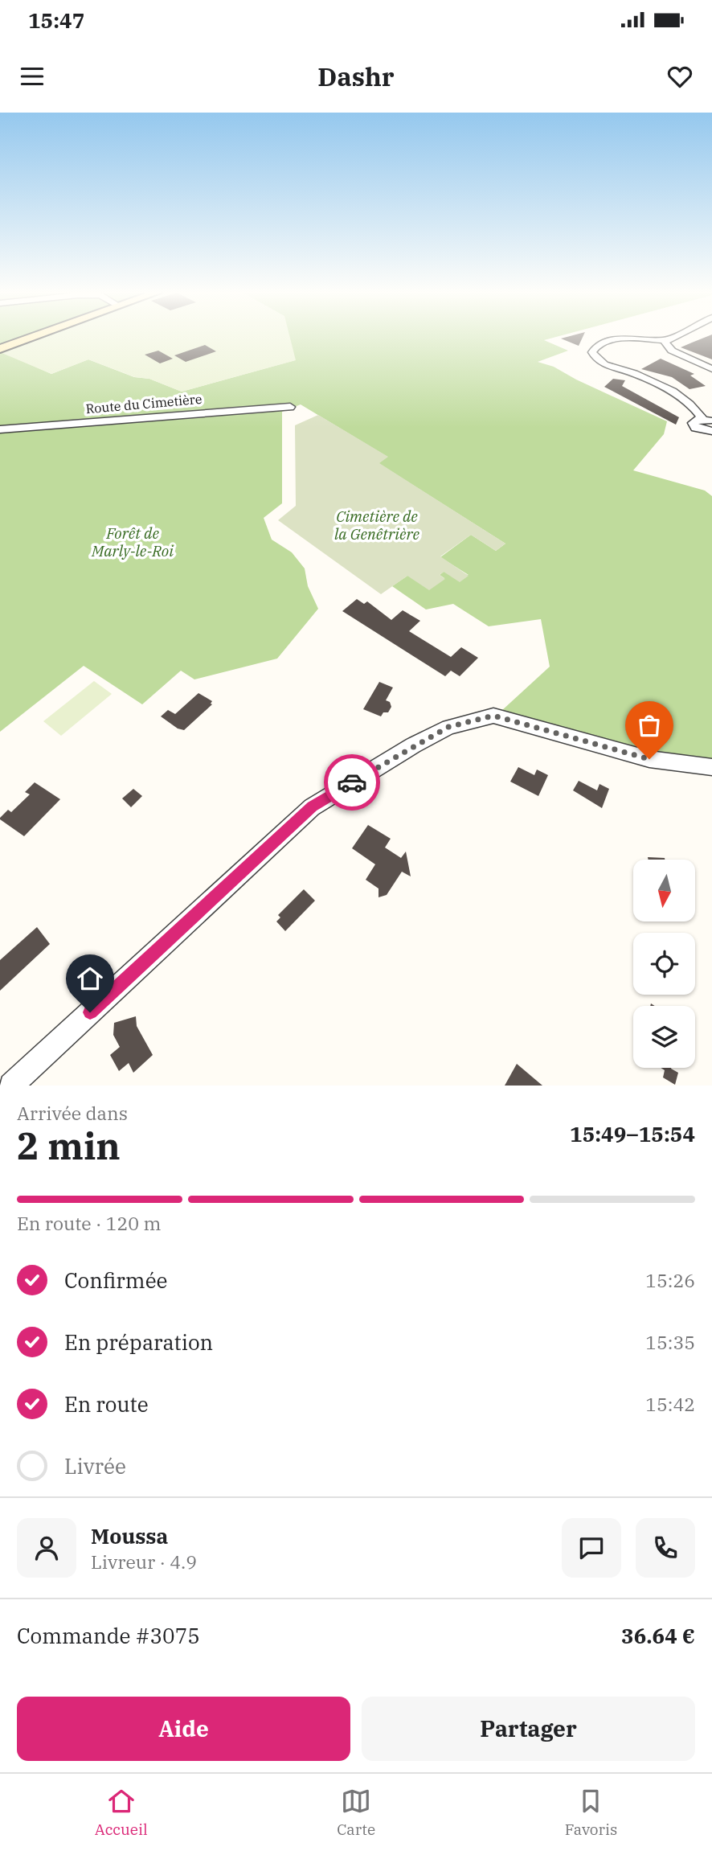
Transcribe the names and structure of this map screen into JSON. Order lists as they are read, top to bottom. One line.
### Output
{"streets":{"street":["Route du Cimetière"]},"parks":["Cimetière de la Genêtrière","Forêt de Marly-le-Roi"],"north":"bottom","page":{"status":"15:47","header":"Dashr","heading":["2 min","Arrivée dans","15:49–15:54"],"panel":["Moussa","Livreur · 4.9","Commande #3075","36.64 €"],"bar":"En route · 120 m","list":[["Confirmée","15:26"],["En préparation","15:35"],["En route","15:42"],"Livrée"],"buttons":["Aide","Partager"],"tabs":["Accueil","Carte","Favoris"]}}
